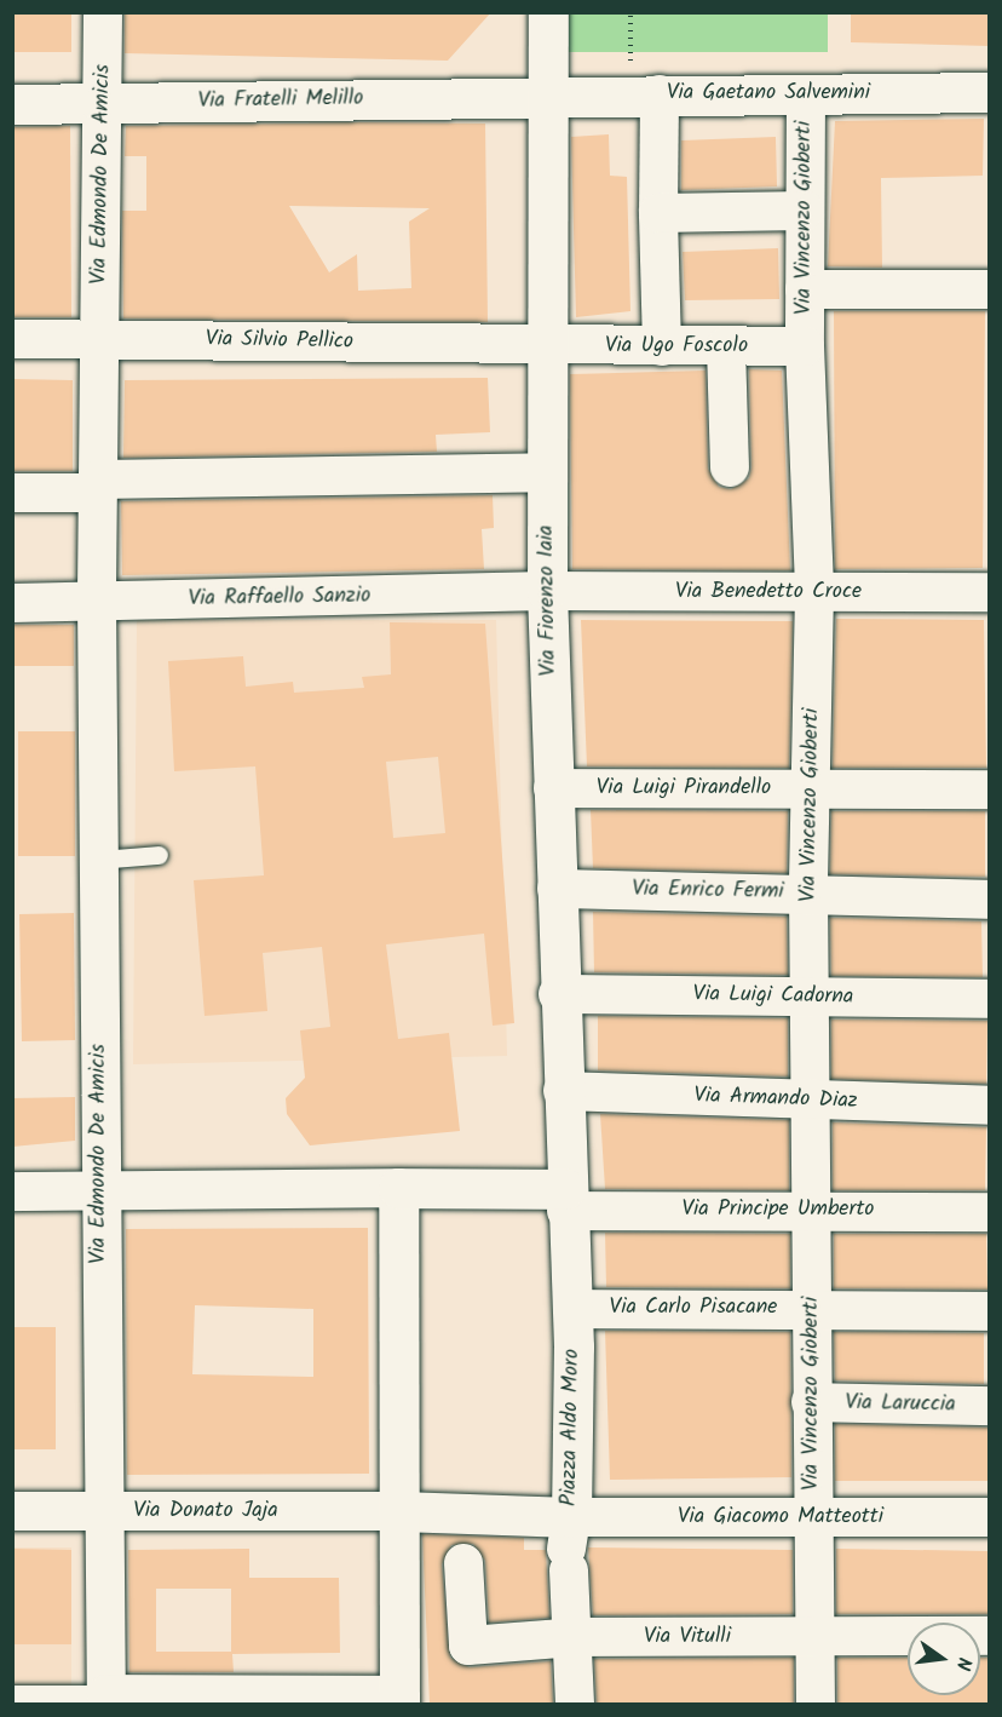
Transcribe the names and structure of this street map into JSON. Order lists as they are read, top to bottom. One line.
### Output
{"streets":{"street":["Via Gaetano Salvemini","Via Fratelli Melillo","Via Edmondo De Amicis","Via Vincenzo Gioberti","Via Silvio Pellico","Via Ugo Foscolo","Via Benedetto Croce","Via Raffaello Sanzio","Via Fiorenzo Iaia","Via Luigi Pirandello","Via Enrico Fermi","Via Luigi Cadorna","Via Armando Diaz","Via Principe Umberto","Via Carlo Pisacane","Via Laruccia","Piazza Aldo Moro","Via Donato Jaja","Via Giacomo Matteotti","Via Vitulli"]},"crossings":[["Via Gaetano Salvemini","Via Fratelli Melillo"],["Via Gaetano Salvemini","Via Vincenzo Gioberti"],["Via Gaetano Salvemini","Via Fiorenzo Iaia"],["Via Fratelli Melillo","Via Edmondo De Amicis"],["Via Fratelli Melillo","Via Fiorenzo Iaia"],["Via Edmondo De Amicis","Via Silvio Pellico"],["Via Edmondo De Amicis","Via Raffaello Sanzio"],["Via Edmondo De Amicis","Via Donato Jaja"],["Via Vincenzo Gioberti","Via Ugo Foscolo"],["Via Vincenzo Gioberti","Via Benedetto Croce"],["Via Vincenzo Gioberti","Via Luigi Pirandello"],["Via Vincenzo Gioberti","Via Enrico Fermi"],["Via Vincenzo Gioberti","Via Luigi Cadorna"],["Via Vincenzo Gioberti","Via Armando Diaz"],["Via Vincenzo Gioberti","Via Principe Umberto"],["Via Vincenzo Gioberti","Via Carlo Pisacane"],["Via Vincenzo Gioberti","Via Laruccia"],["Via Vincenzo Gioberti","Via Giacomo Matteotti"],["Via Vincenzo Gioberti","Via Vitulli"],["Via Silvio Pellico","Via Ugo Foscolo"],["Via Silvio Pellico","Via Fiorenzo Iaia"],["Via Ugo Foscolo","Via Fiorenzo Iaia"],["Via Benedetto Croce","Via Raffaello Sanzio"],["Via Benedetto Croce","Via Fiorenzo Iaia"],["Via Raffaello Sanzio","Via Fiorenzo Iaia"],["Via Fiorenzo Iaia","Via Luigi Pirandello"],["Via Fiorenzo Iaia","Via Enrico Fermi"],["Via Fiorenzo Iaia","Via Luigi Cadorna"],["Via Fiorenzo Iaia","Via Armando Diaz"],["Via Fiorenzo Iaia","Via Principe Umberto"],["Via Fiorenzo Iaia","Piazza Aldo Moro"],["Via Principe Umberto","Piazza Aldo Moro"],["Via Carlo Pisacane","Piazza Aldo Moro"],["Piazza Aldo Moro","Via Donato Jaja"],["Piazza Aldo Moro","Via Giacomo Matteotti"]],"north":"right"}
